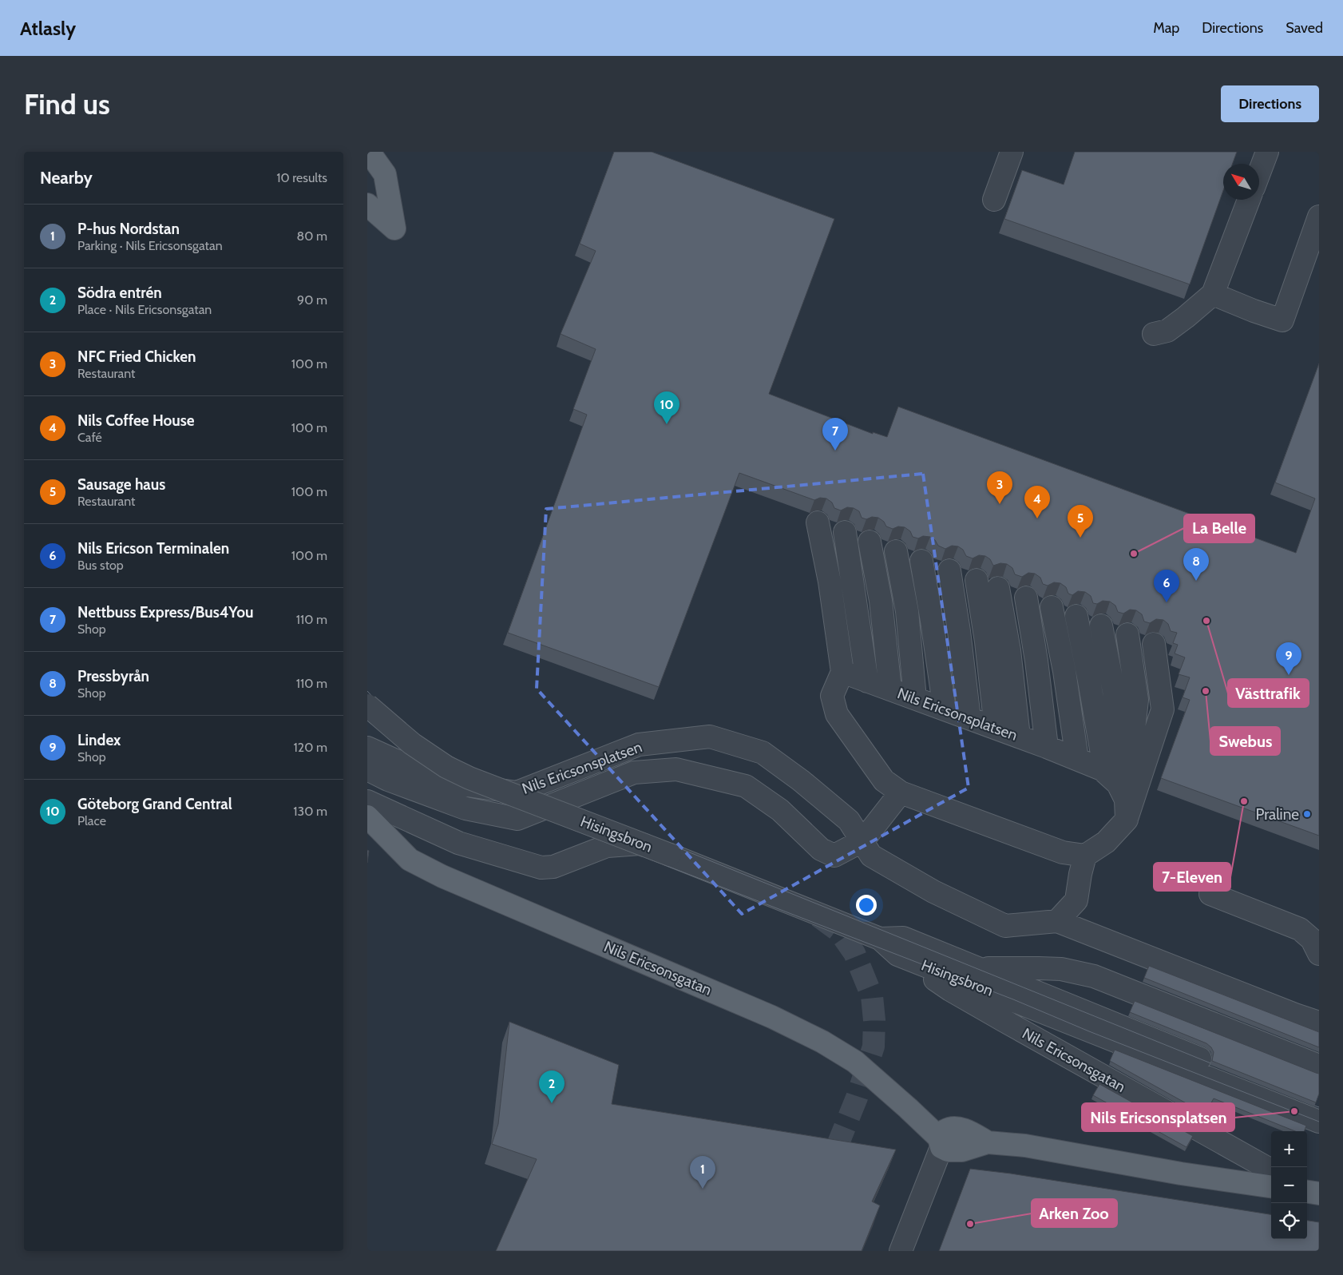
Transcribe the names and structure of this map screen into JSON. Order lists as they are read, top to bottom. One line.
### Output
{"streets":{"main road":["Nils Ericsonsgatan"],"lane":["Nils Ericsonsplatsen","Hisingsbron"]},"crossings":[["Hisingsbron","Nils Ericsonsgatan"]],"places":["La Belle","Västtrafik","Swebus","7-Eleven","Praline","Nils Ericsonsplatsen","Arken Zoo"],"north":"top left","page":{"header":"Atlasly","nav":["Map","Directions","Saved"],"buttons":"Directions","title":"Find us","heading":["Nearby","10 results"],"list":[{"mark":"1","name":"P-hus Nordstan","note":"Parking · Nils Ericsonsgatan","value":"80 m"},{"mark":"2","name":"Södra entrén","note":"Place · Nils Ericsonsgatan","value":"90 m"},{"mark":"3","name":"NFC Fried Chicken","note":"Restaurant","value":"100 m"},{"mark":"4","name":"Nils Coffee House","note":"Café","value":"100 m"},{"mark":"5","name":"Sausage haus","note":"Restaurant","value":"100 m"},{"mark":"6","name":"Nils Ericson Terminalen","note":"Bus stop","value":"100 m"},{"mark":"7","name":"Nettbuss Express/Bus4You","note":"Shop","value":"110 m"},{"mark":"8","name":"Pressbyrån","note":"Shop","value":"110 m"},{"mark":"9","name":"Lindex","note":"Shop","value":"120 m"},{"mark":"10","name":"Göteborg Grand Central","note":"Place","value":"130 m"}],"pins":["10","7","3","4","5","8","6","9","2","1"],"map_buttons":["+","−"]}}
